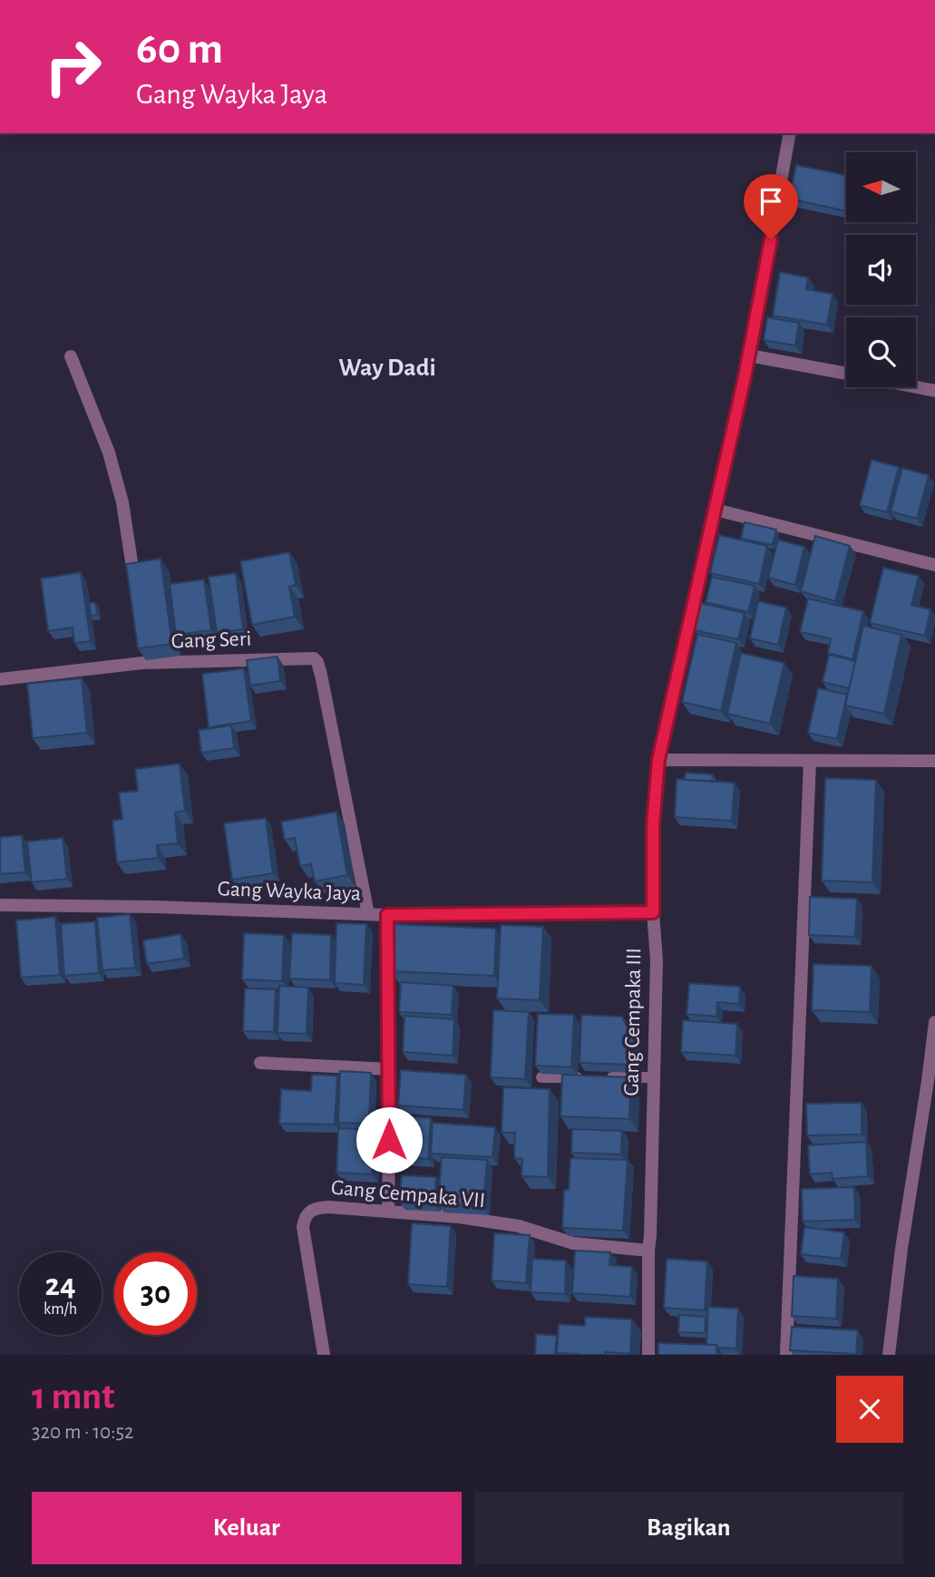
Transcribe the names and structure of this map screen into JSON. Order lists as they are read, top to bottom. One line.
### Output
{"streets":{"street":["Gang Seri","Gang Wayka Jaya","Gang Cempaka III","Gang Cempaka VII"]},"crossings":[["Gang Seri","Gang Wayka Jaya"],["Gang Wayka Jaya","Gang Cempaka III"],["Gang Cempaka III","Gang Cempaka VII"]],"districts":["Way Dadi"],"north":"left","page":{"turn":["60 m","Gang Wayka Jaya"],"speed":"24 km/h","limit":"30","heading":["1 mnt","320 m · 10:52"],"buttons":["Keluar","Bagikan"]}}
